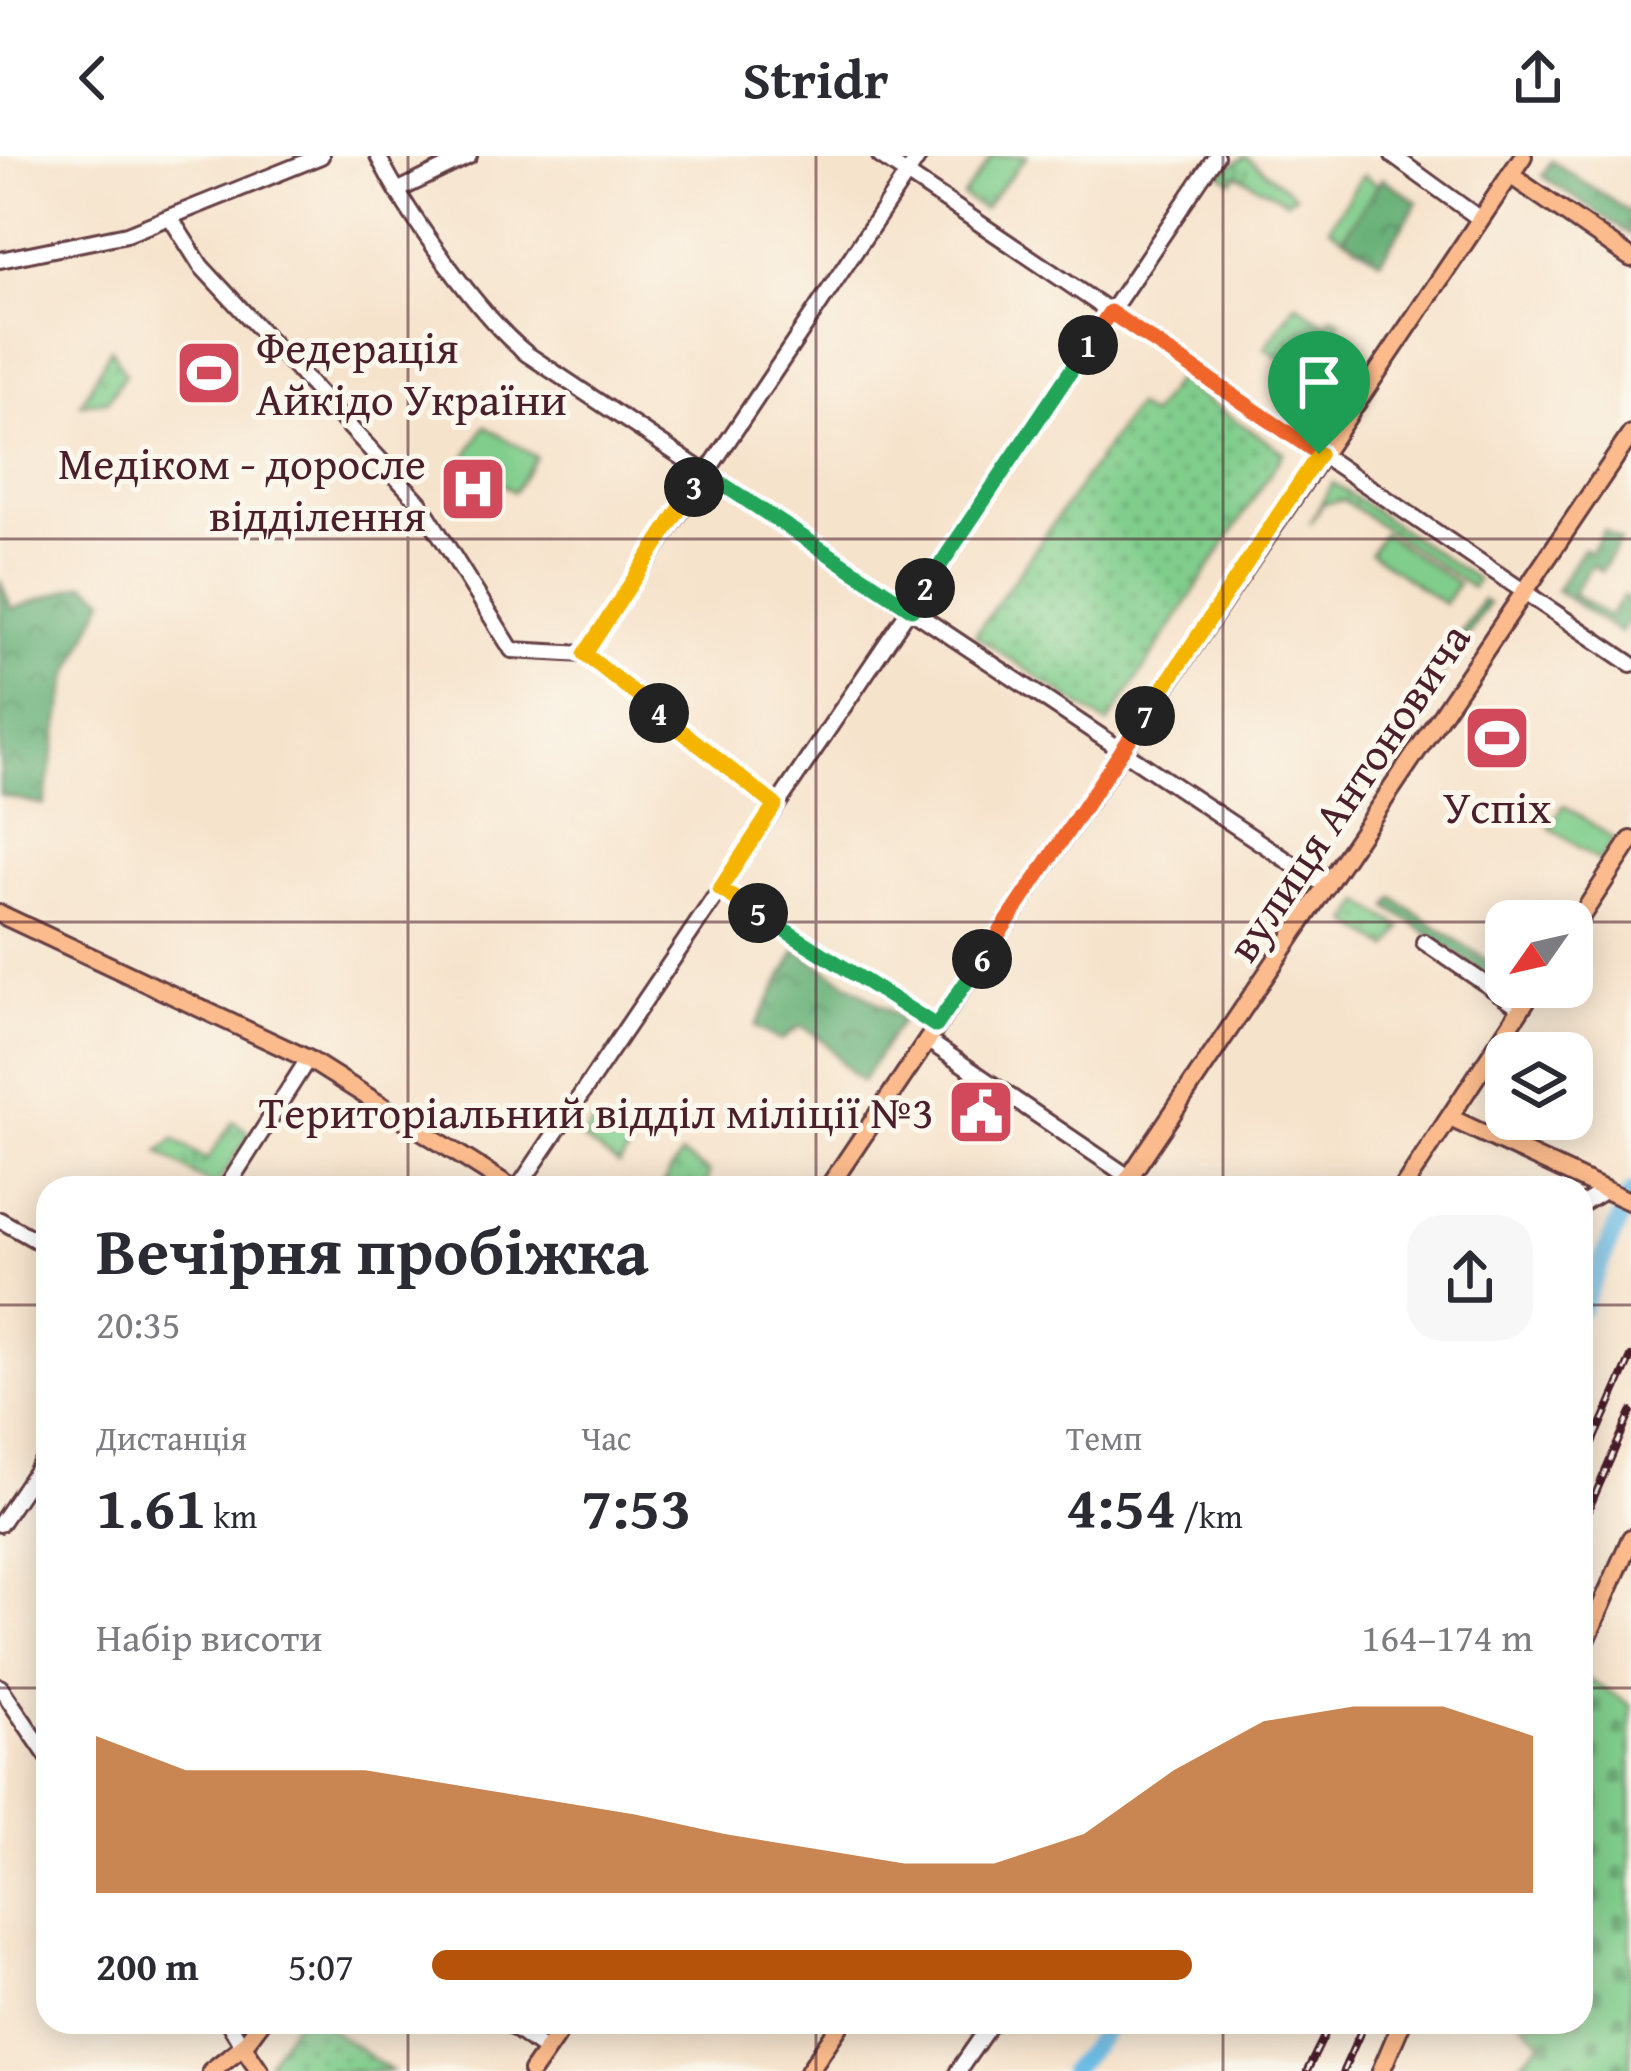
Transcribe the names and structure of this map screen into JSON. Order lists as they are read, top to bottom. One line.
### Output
{"streets":{"main road":["вулиця Антоновича"]},"places":{"sports":["Федерація Айкідо України","Успіх"],"hospital":["Медіком - доросле відділення"],"public building":["Територіальний відділ міліції №3"]},"north":"bottom left","page":{"header":"Stridr","pins":["1","3","2","4","7","5","6"],"heading":["Вечірня пробіжка","20:35"],"stats":[["Дистанція","1.61 km"],["Час","7:53"],["Темп","4:54 /km"]],"chart":["Набір висоти","164–174 m"],"list":[{"name":"200 m","note":"5:07"}]}}
